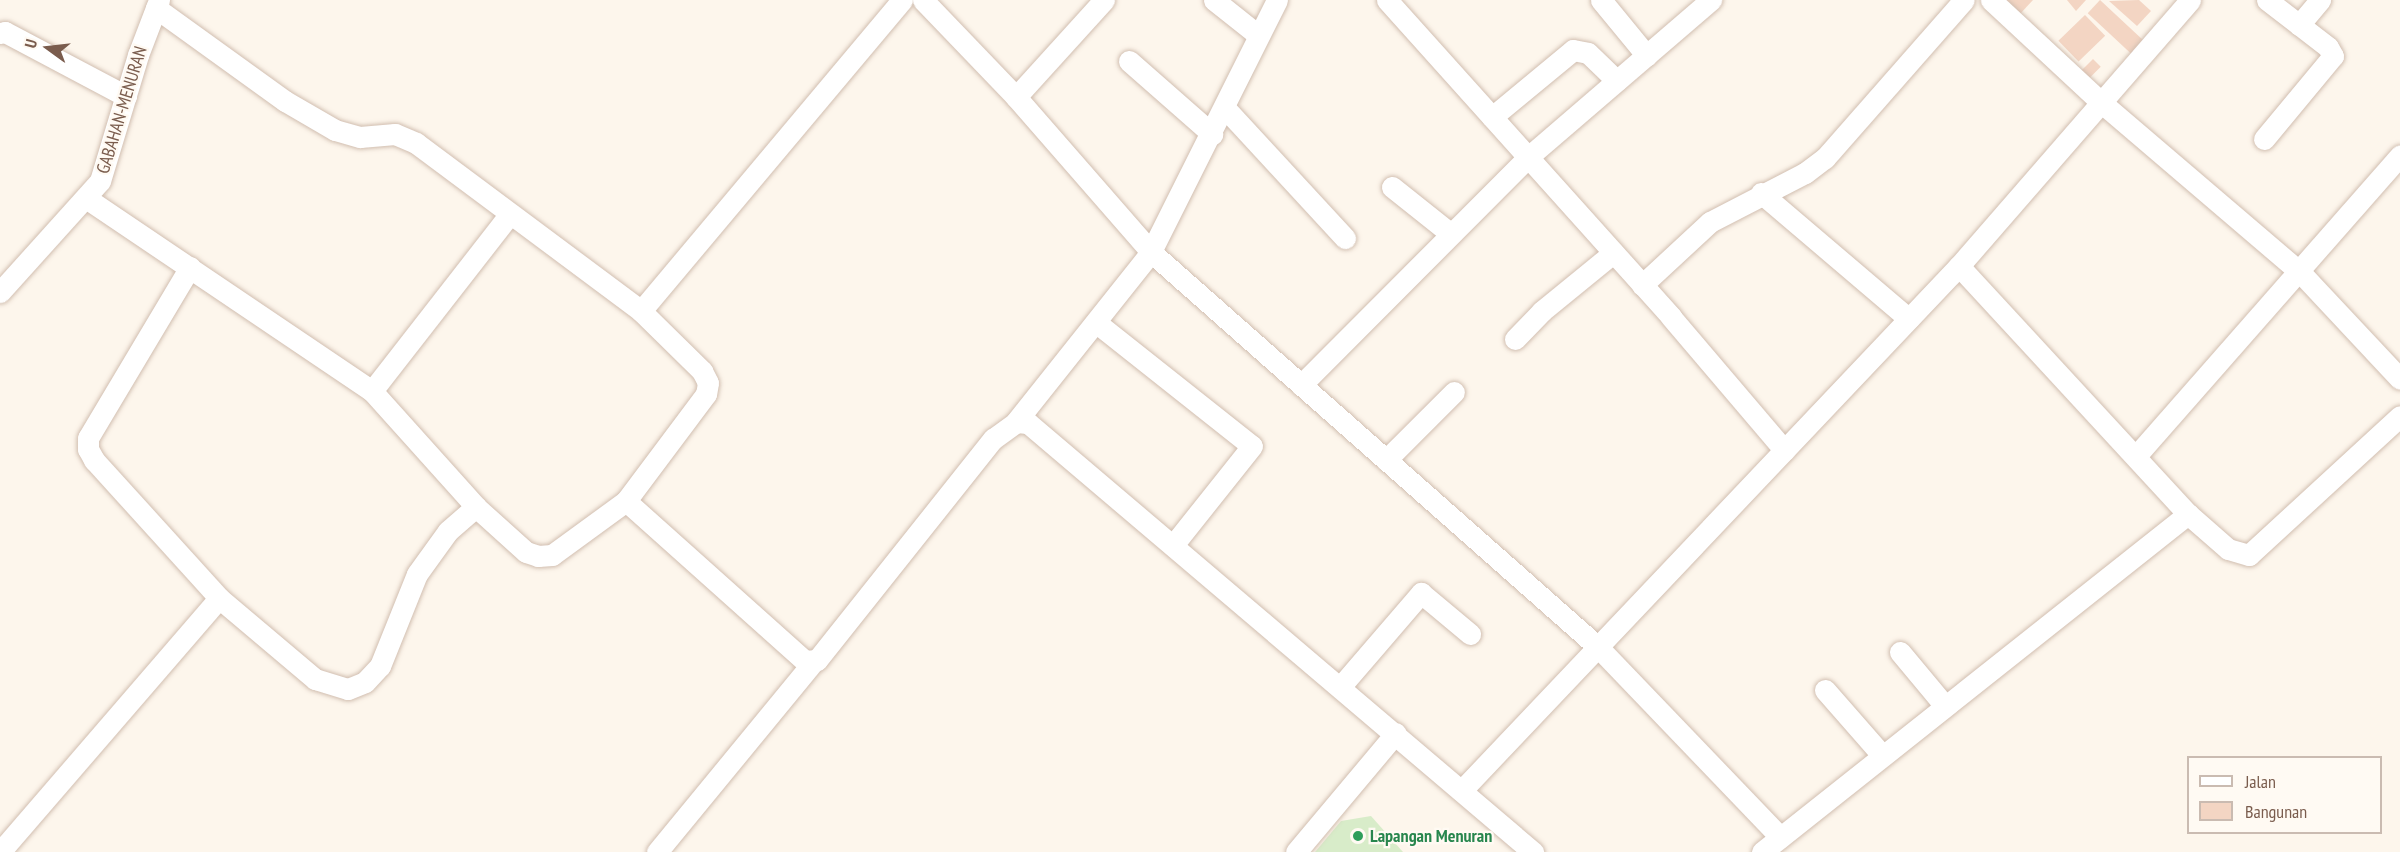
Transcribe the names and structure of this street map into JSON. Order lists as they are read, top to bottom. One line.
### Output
{"streets":{"street":["GABAHAN-MENURAN"]},"places":["Lapangan Menuran"],"legend":["Jalan","Bangunan"],"north":"left"}
